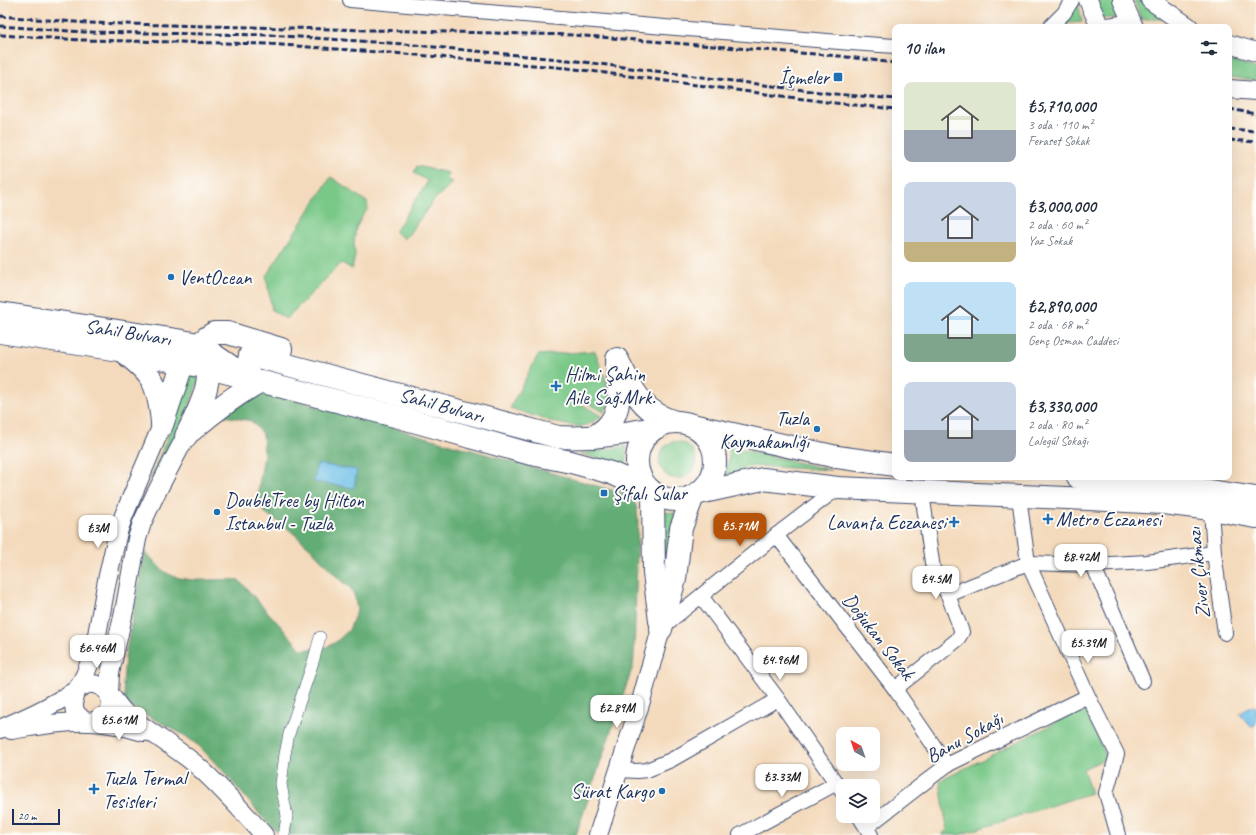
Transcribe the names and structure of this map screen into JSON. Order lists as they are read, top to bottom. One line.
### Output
{"streets":{"main road":["Sahil Bulvarı"],"street":["Ziver Çıkmazı","Doğukan Sokak","Banu Sokağı"]},"crossings":[["Doğukan Sokak","Banu Sokağı"]],"places":{"transit":["İçmeler","Şifalı Sular"],"other":["VentOcean","Tuzla Kaymakamlığı","DoubleTree by Hilton Istanbul - Tuzla","Sürat Kargo"],"health":["Hilmi Şahin Aile Sağ.Mrk.","Metro Eczanesi","Lavanta Eczanesi","Tuzla Termal Tesisleri"]},"scale_bar":"20 m","north":"top left","page":{"heading":"10 ilan","list":[{"name":"₺5,710,000","note":"3 oda · 110 m² · Feraset Sokak"},{"name":"₺3,000,000","note":"2 oda · 60 m² · Yaz Sokak"},{"name":"₺2,890,000","note":"2 oda · 68 m² · Genç Osman Caddesi"},{"name":"₺3,330,000","note":"2 oda · 80 m² · Lalegül Sokağı"}],"price":["₺5.71M","₺3M","₺8.42M","₺4.5M","₺5.39M","₺6.46M","₺4.96M","₺2.89M","₺5.61M","₺3.33M"],"scale":"20 m"}}
